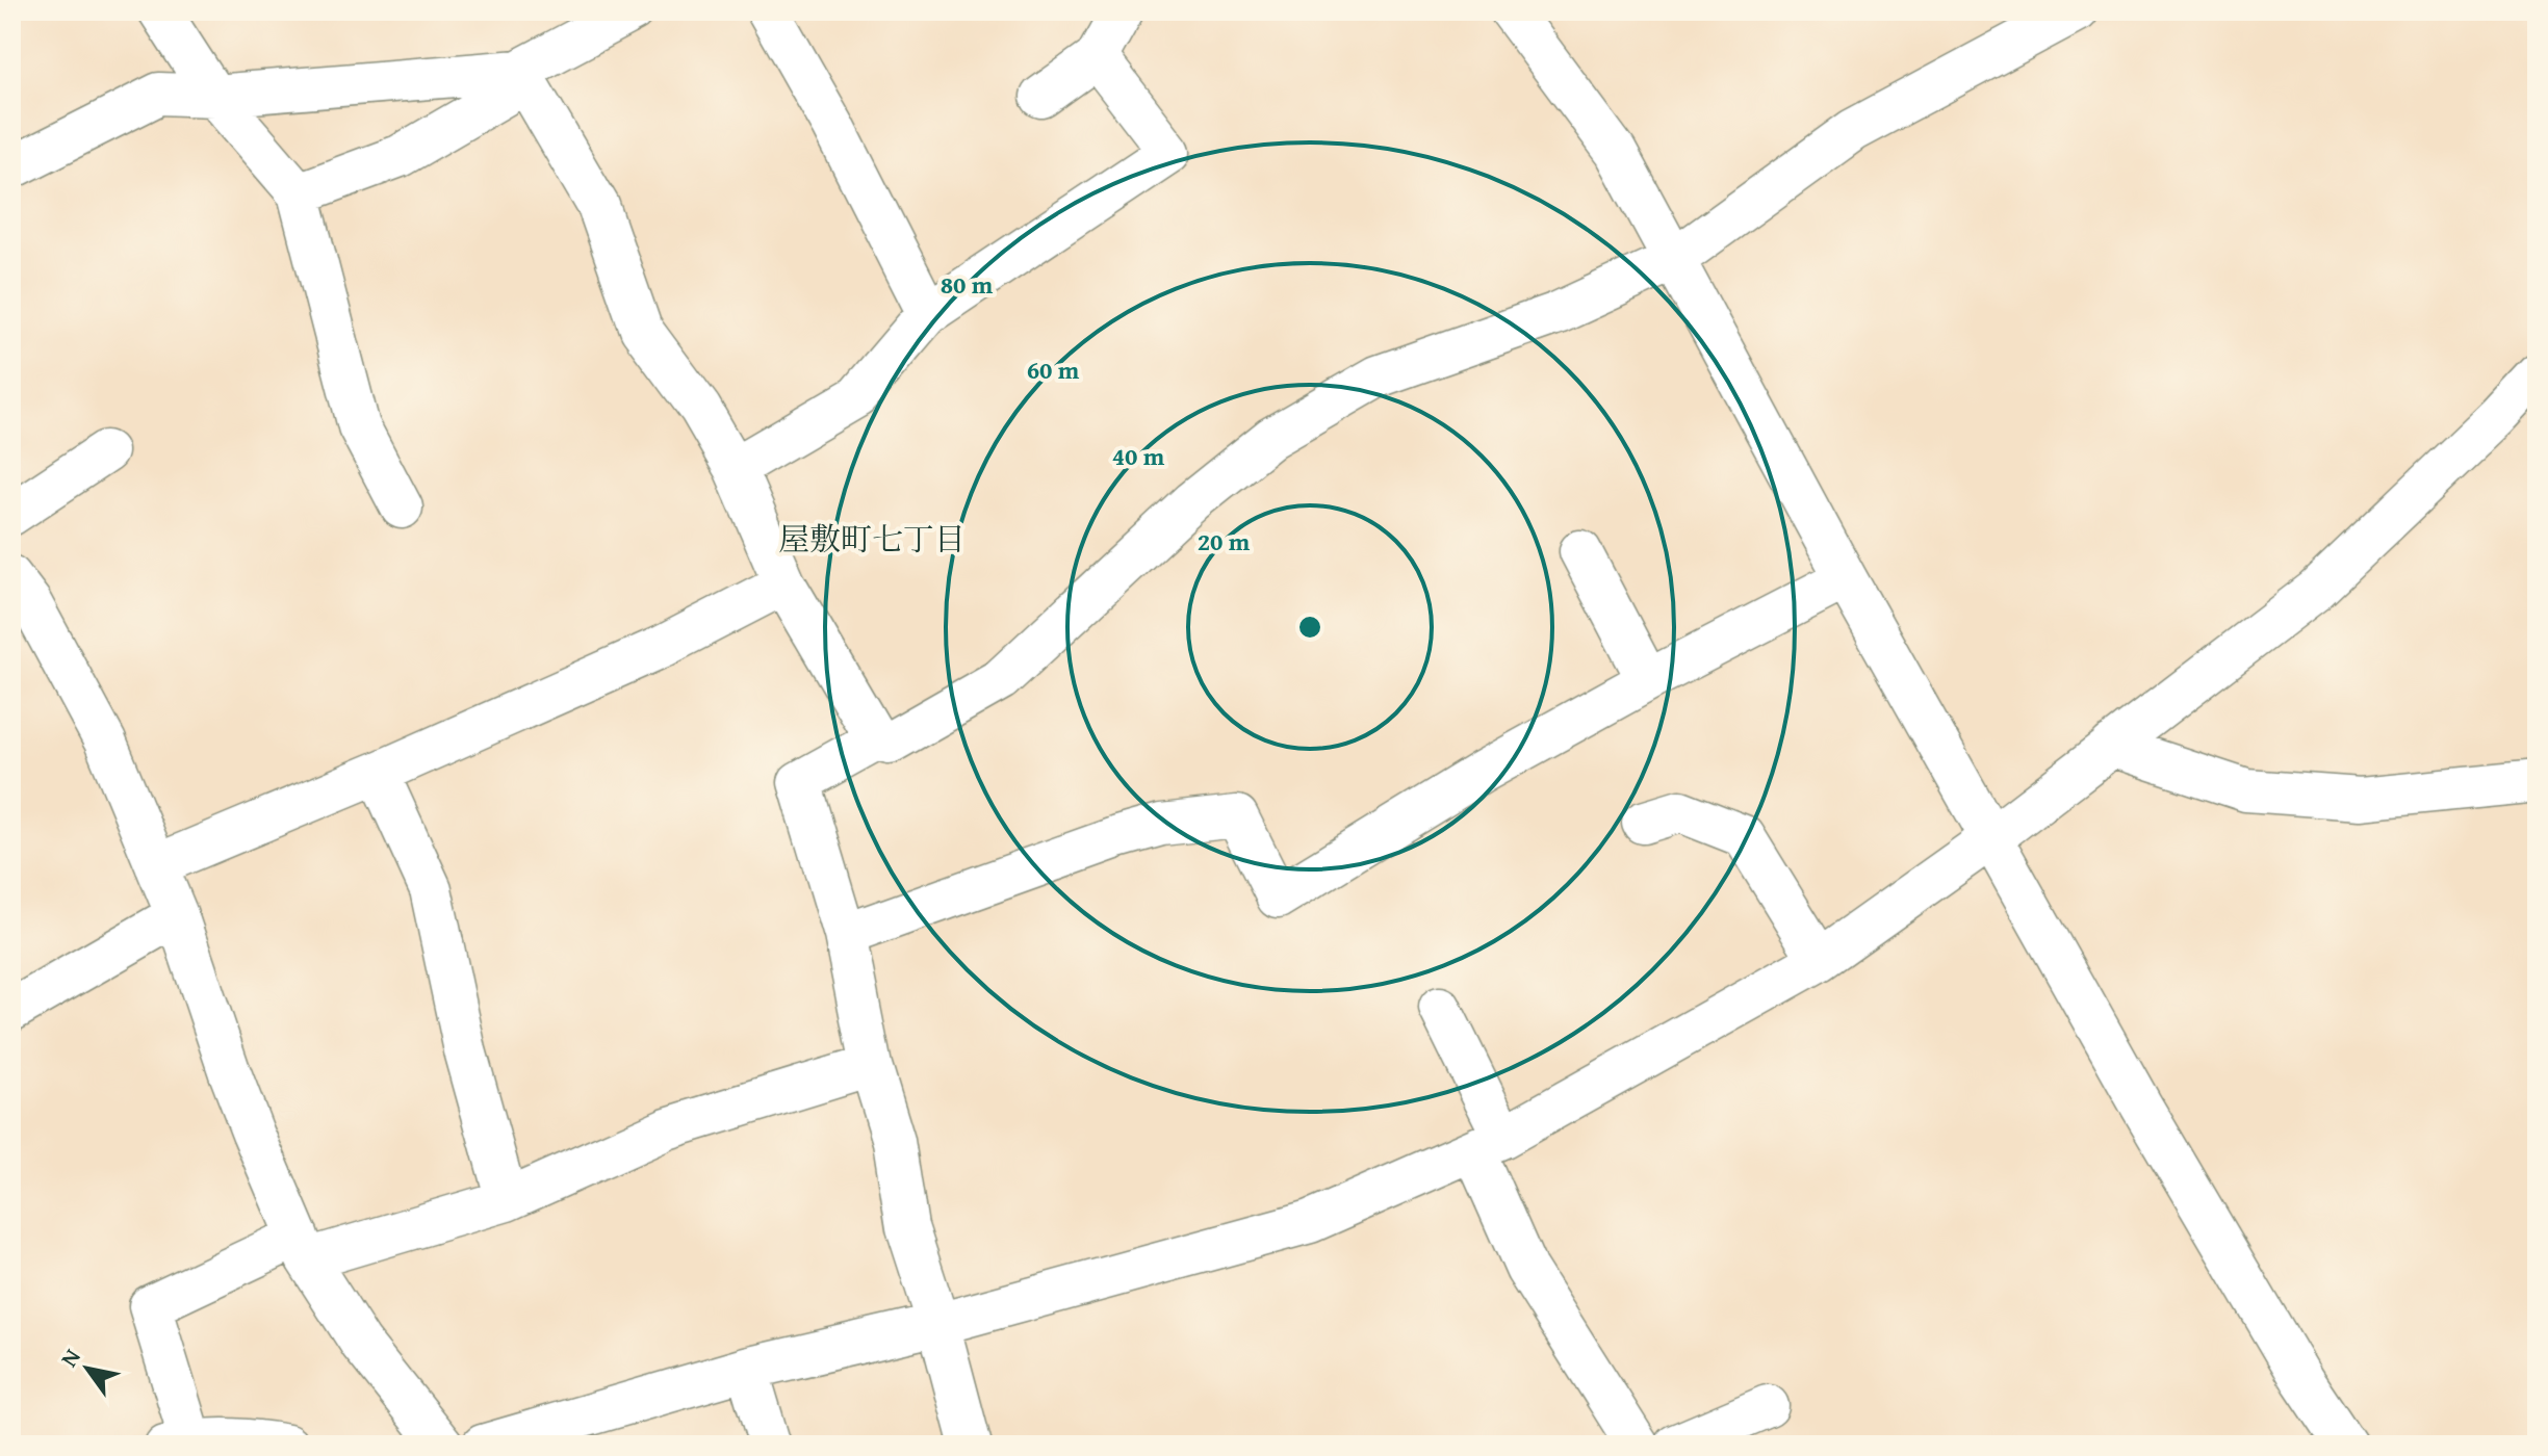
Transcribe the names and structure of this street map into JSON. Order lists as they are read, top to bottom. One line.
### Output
{"districts":["屋敷町七丁目"],"north":"top left","rings":["80 m","60 m","40 m","20 m"]}
